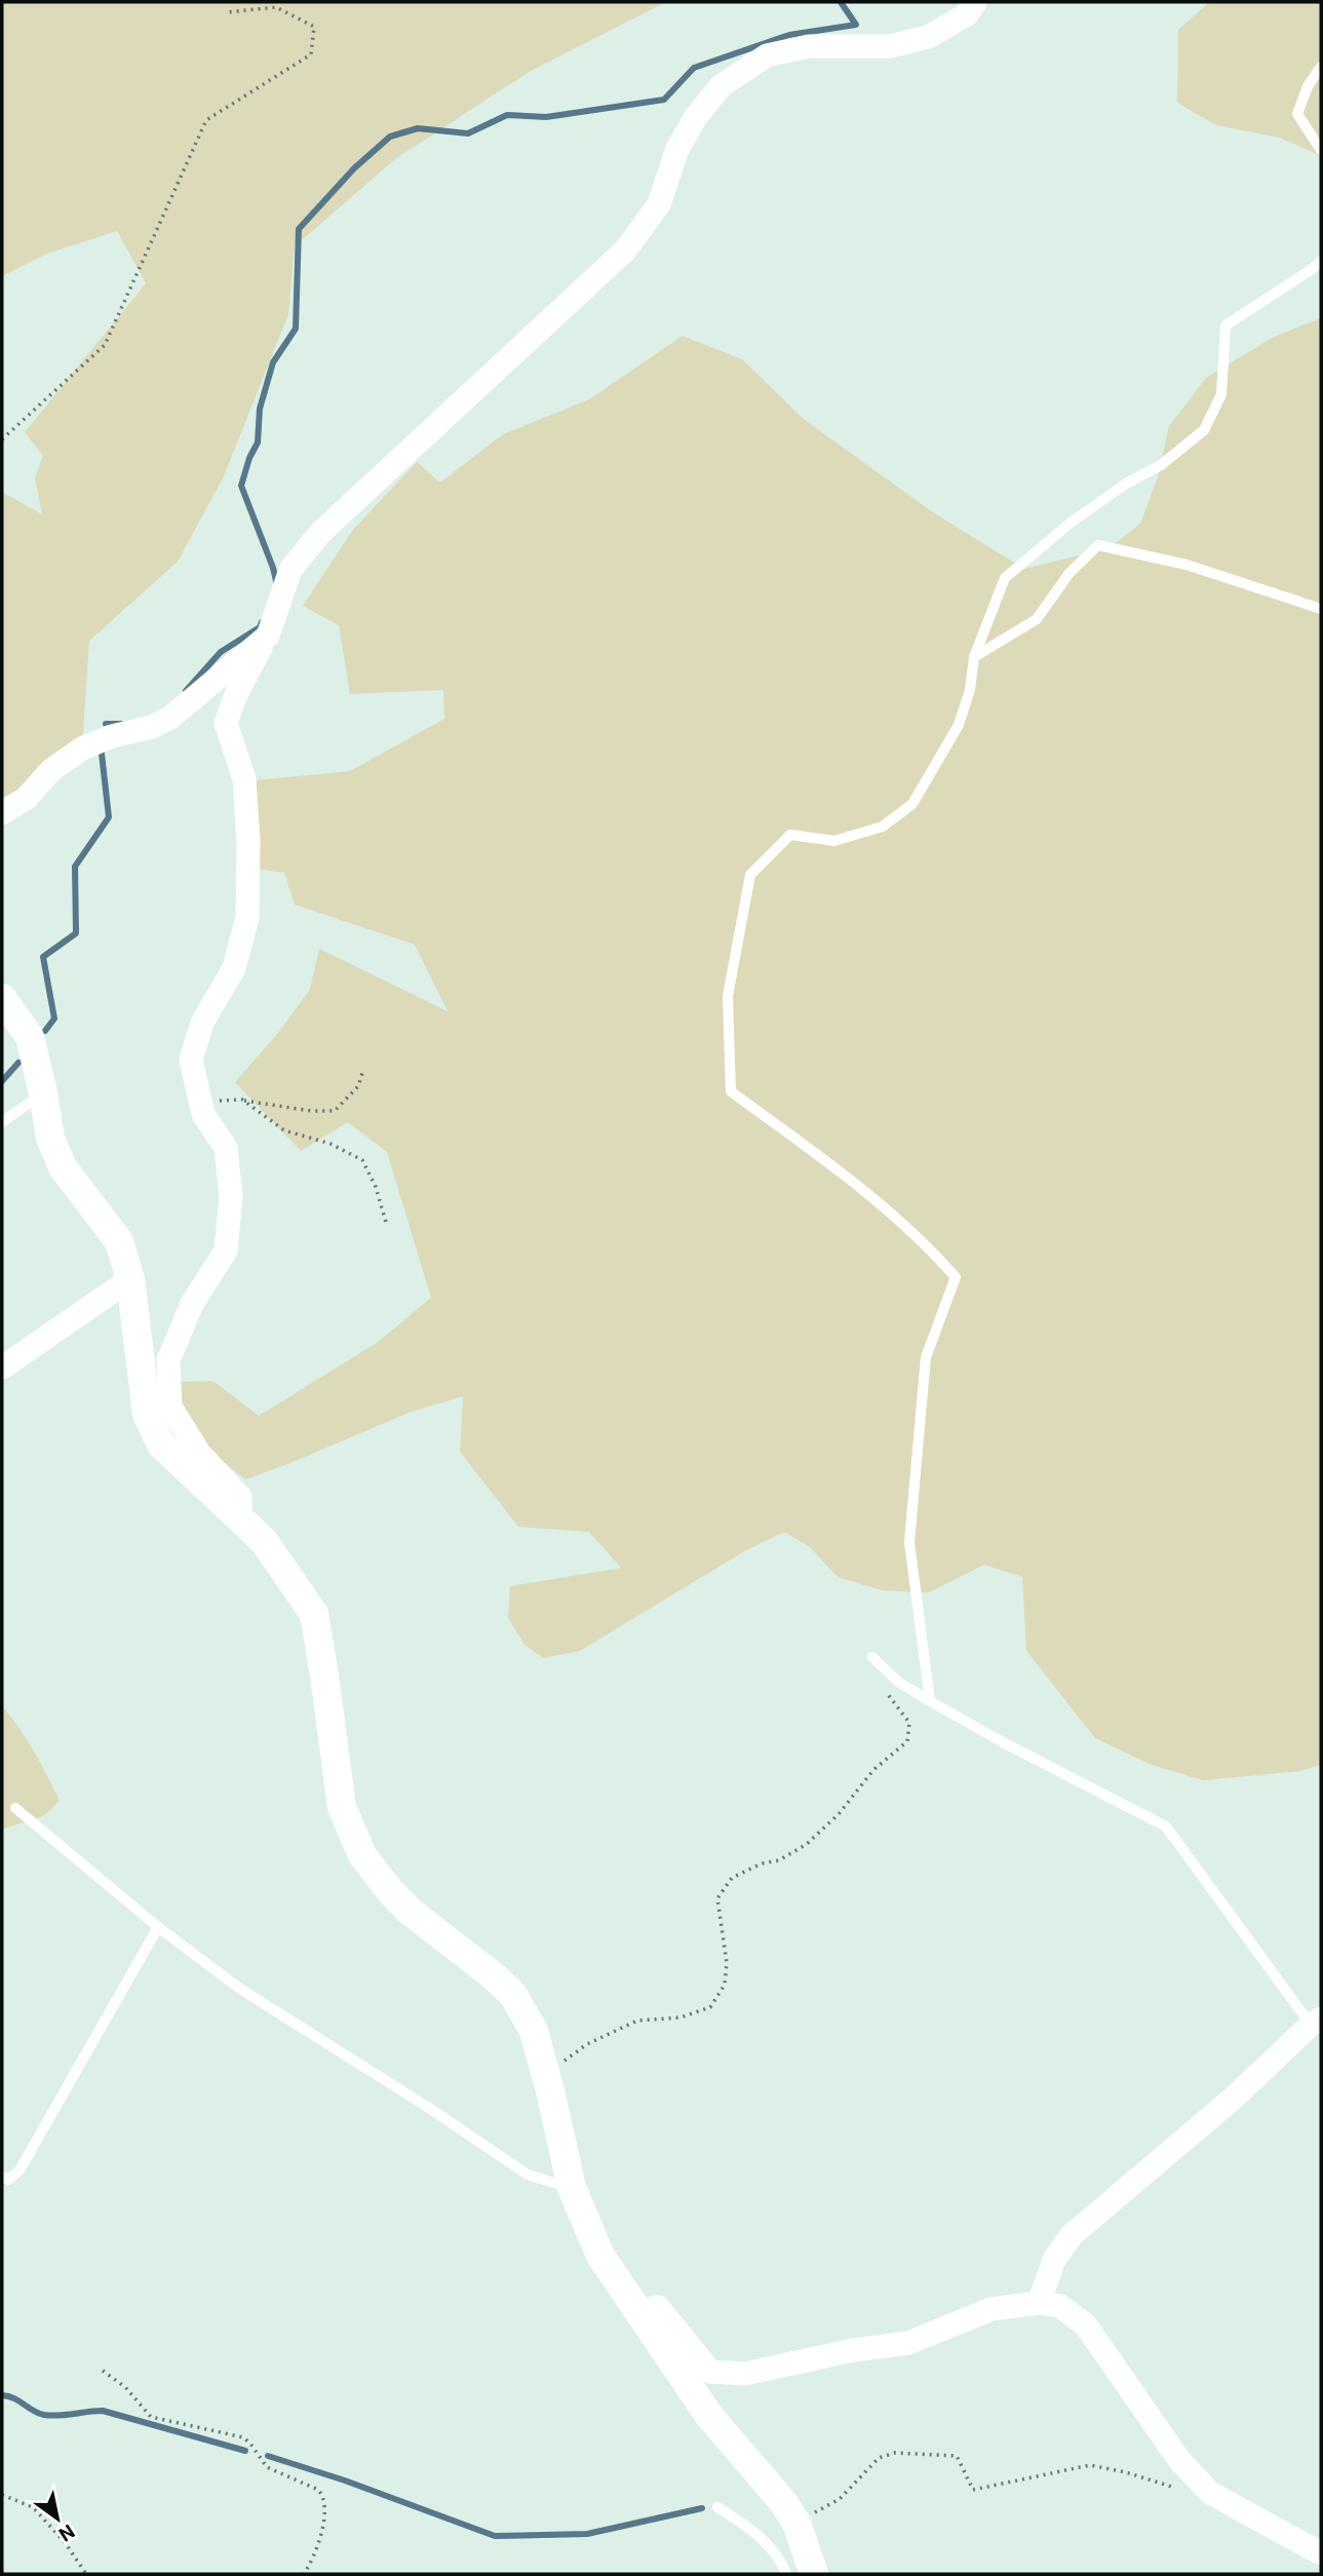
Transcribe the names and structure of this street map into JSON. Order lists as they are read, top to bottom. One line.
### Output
{"north":"bottom right"}
